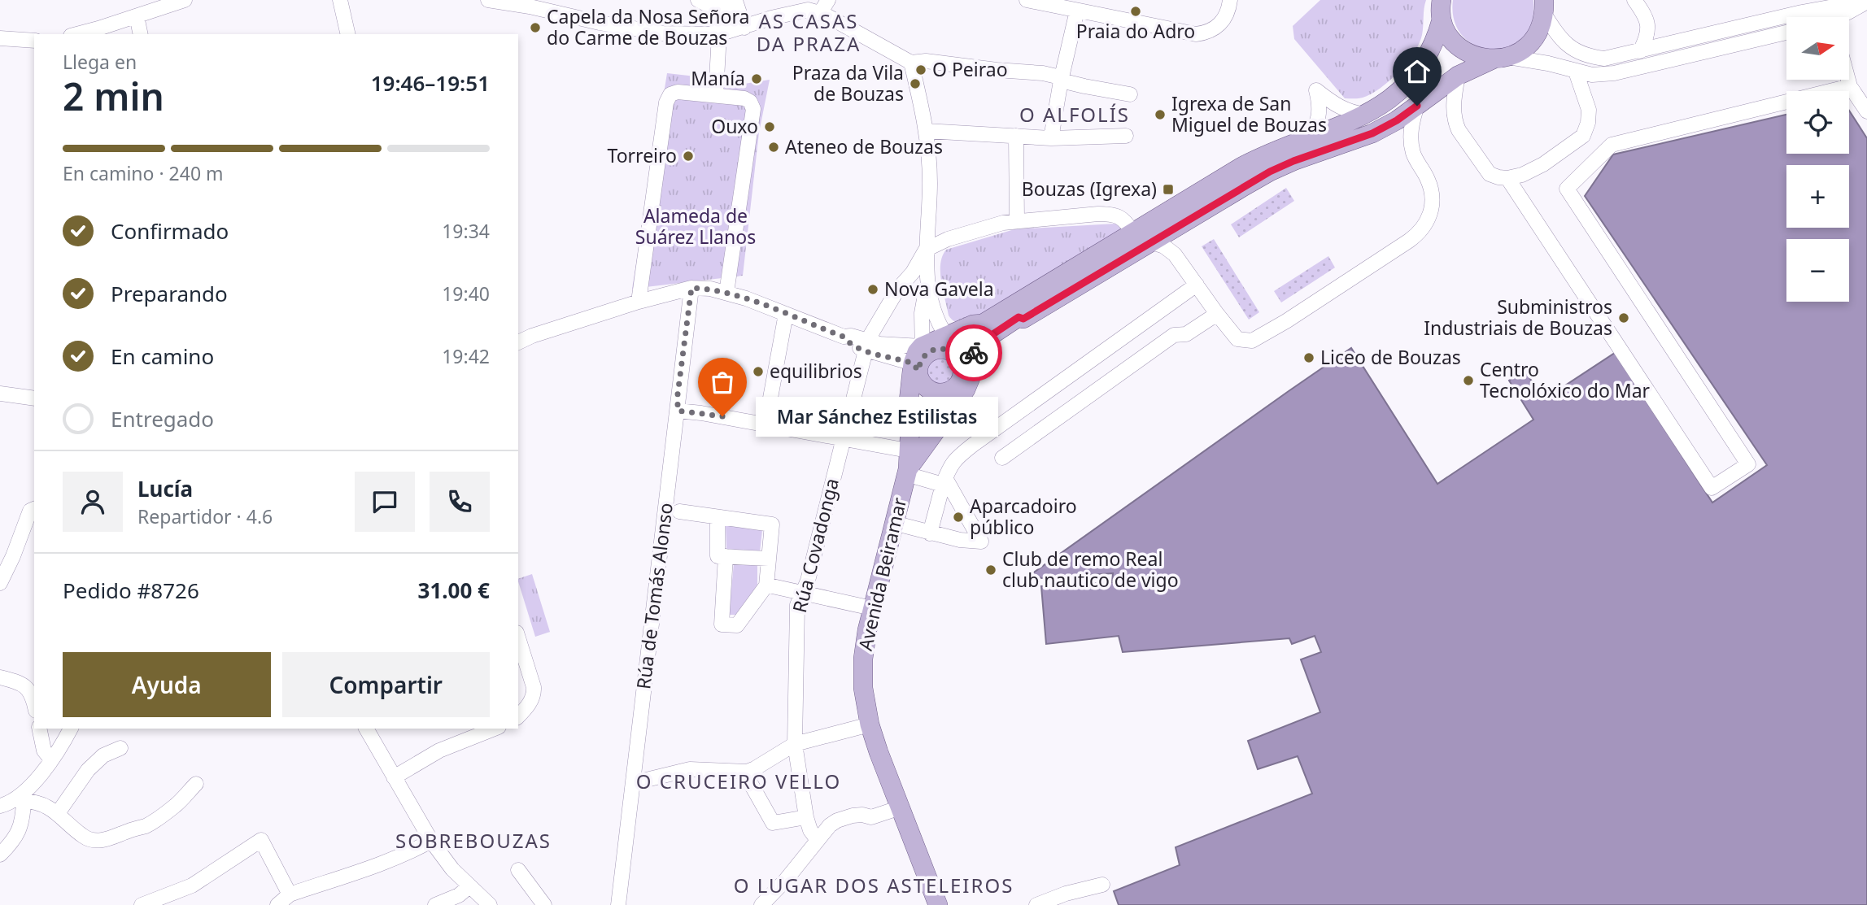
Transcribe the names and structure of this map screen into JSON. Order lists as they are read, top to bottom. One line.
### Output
{"streets":{"main road":["Avenida Beiramar"],"street":["Rúa Covadonga","Rúa de Tomás Alonso"]},"districts":["AS CASAS DA PRAZA","O ALFOLÍS","O CRUCEIRO VELLO","SOBREBOUZAS","O LUGAR DOS ASTELEIROS"],"parks":["Alameda de Suárez Llanos"],"places":{"other":["Praia do Adro","Capela da Nosa Señora do Carme de Bouzas","O Peirao","Manía","Praza da Vila de Bouzas","Igrexa de San Miguel de Bouzas","Ouxo","Ateneo de Bouzas","Torreiro","Nova Gavela","Subministros Industriais de Bouzas","Liceo de Bouzas","equilibrios","Centro Tecnolóxico do Mar","Mar Sánchez Estilistas","Aparcadoiro público","Club de remo Real club nautico de vigo"],"transit":["Bouzas (Igrexa)"]},"north":"right","page":{"map_buttons":["+","−"],"heading":["2 min","Llega en","19:46–19:51"],"panel":["Lucía","Repartidor · 4.6","Pedido #8726","31.00 €"],"bar":"En camino · 240 m","list":[["Confirmado","19:34"],["Preparando","19:40"],["En camino","19:42"],"Entregado"],"bubble":"Mar Sánchez Estilistas","buttons":["Ayuda","Compartir"]}}
